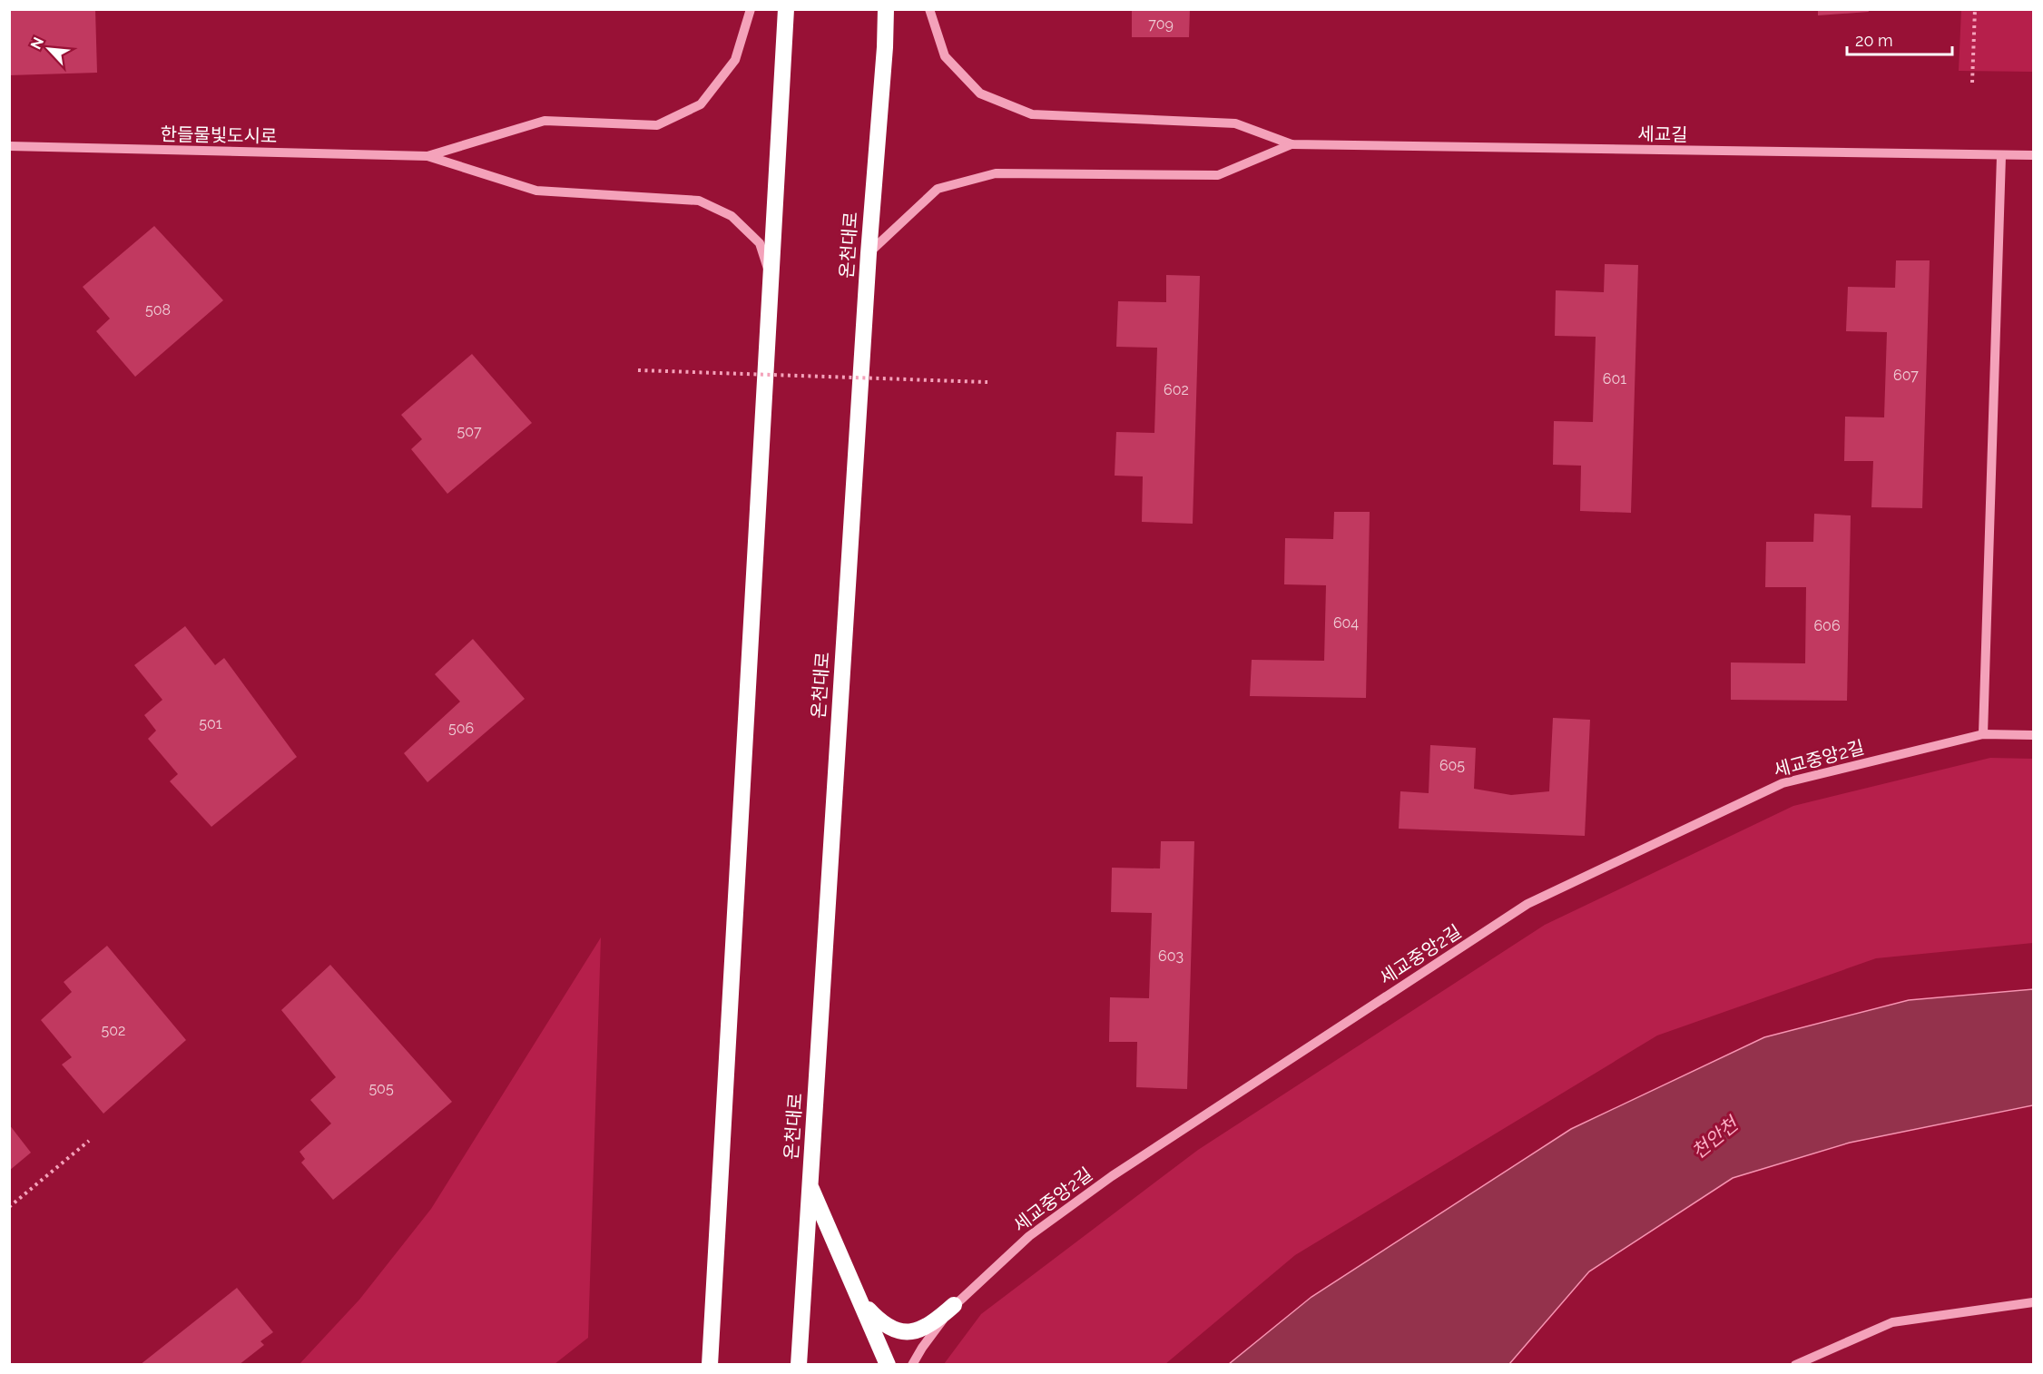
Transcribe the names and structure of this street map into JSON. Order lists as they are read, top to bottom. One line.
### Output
{"streets":{"highway":["온천대로"],"street":["세교길","한들물빛도시로","세교중앙2길"]},"water":["천안천"],"house_numbers":["709","508","607","601","602","507","604","606","501","506","605","603","502","505"],"scale_bar":"20 m","north":"top left"}
